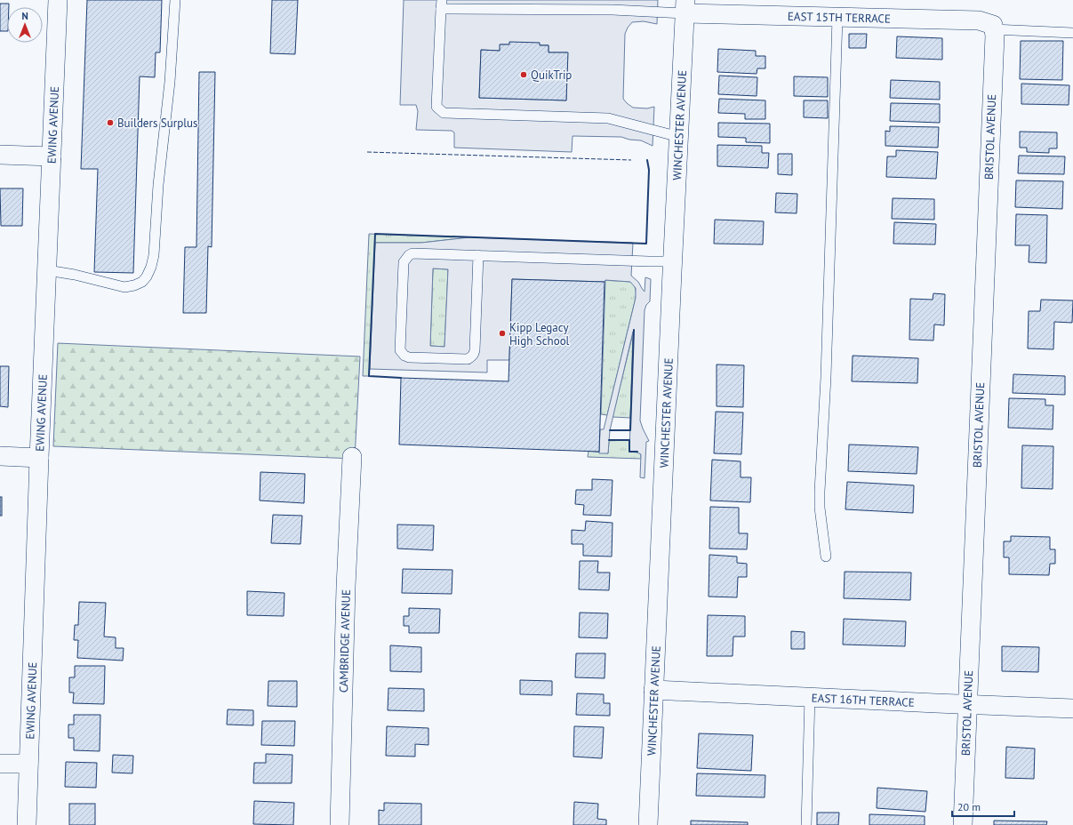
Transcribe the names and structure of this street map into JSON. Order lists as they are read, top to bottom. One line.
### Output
{"streets":{"street":["EAST 15TH TERRACE","EWING AVENUE","WINCHESTER AVENUE","BRISTOL AVENUE","CAMBRIDGE AVENUE","EAST 16TH TERRACE"]},"crossings":[["EAST 15TH TERRACE","WINCHESTER AVENUE"],["EAST 15TH TERRACE","BRISTOL AVENUE"],["WINCHESTER AVENUE","EAST 16TH TERRACE"],["BRISTOL AVENUE","EAST 16TH TERRACE"]],"places":["QuikTrip","Builders Surplus","Kipp Legacy High School"],"scale_bar":"20 m","north":"top"}
